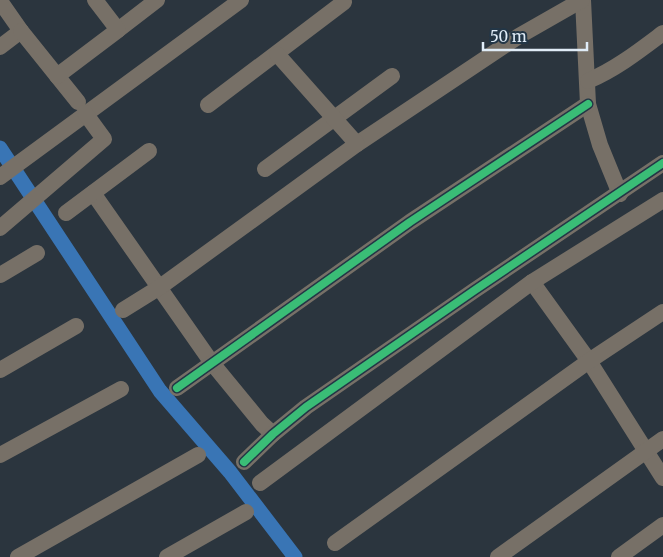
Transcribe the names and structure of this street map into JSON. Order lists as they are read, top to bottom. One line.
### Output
{"scale_bar":"50 m"}
